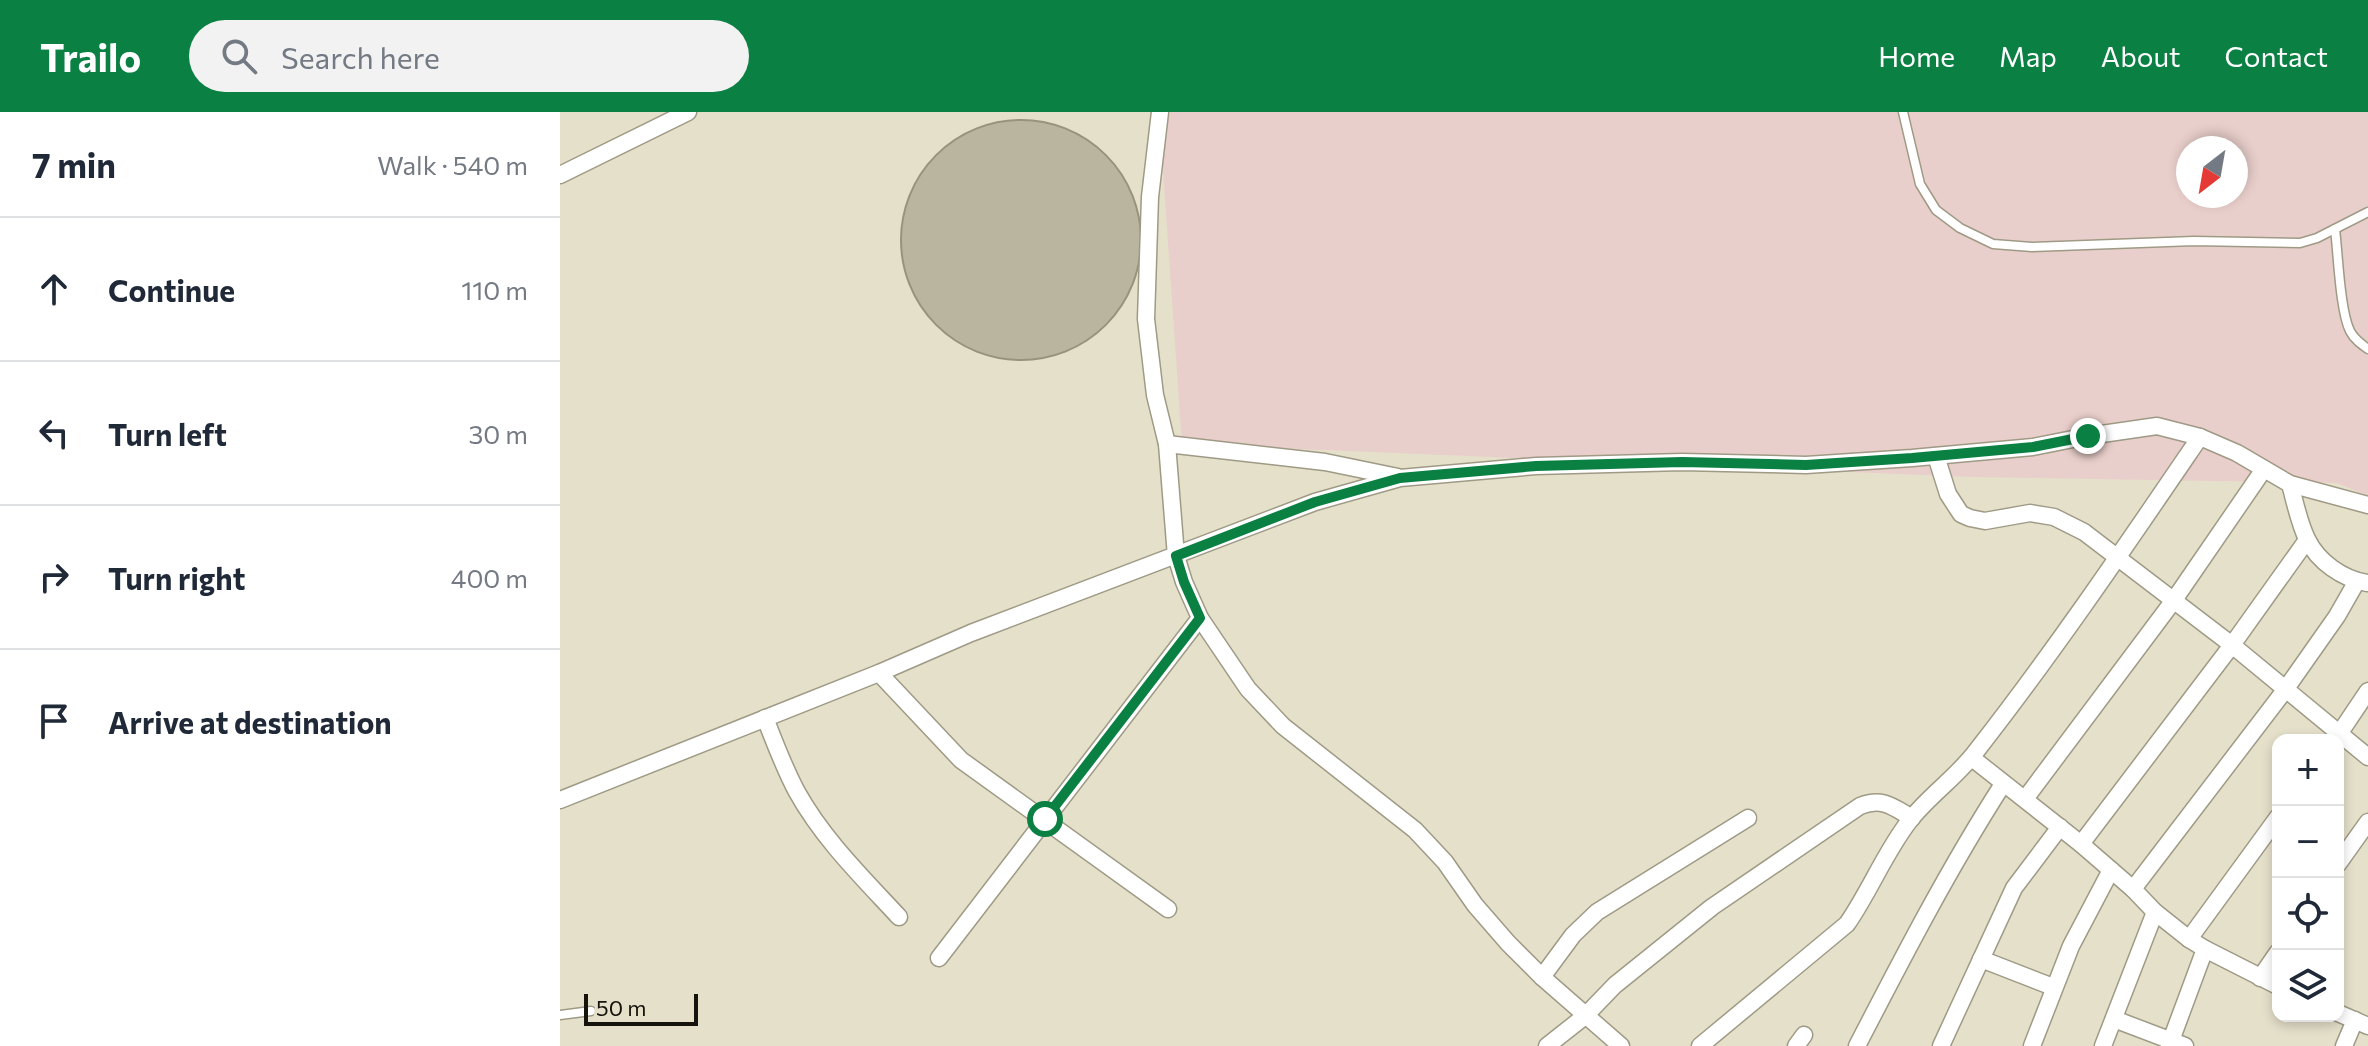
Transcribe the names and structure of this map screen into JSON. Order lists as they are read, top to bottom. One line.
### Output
{"scale_bar":"50 m","north":"bottom left","page":{"header":"Trailo","search":"Search here","nav":["Home","Map","About","Contact"],"heading":["7 min","Walk · 540 m"],"list":[["Continue","110 m"],["Turn left","30 m"],["Turn right","400 m"],"Arrive at destination"],"map_buttons":["+","−"],"scale":"50 m"}}
